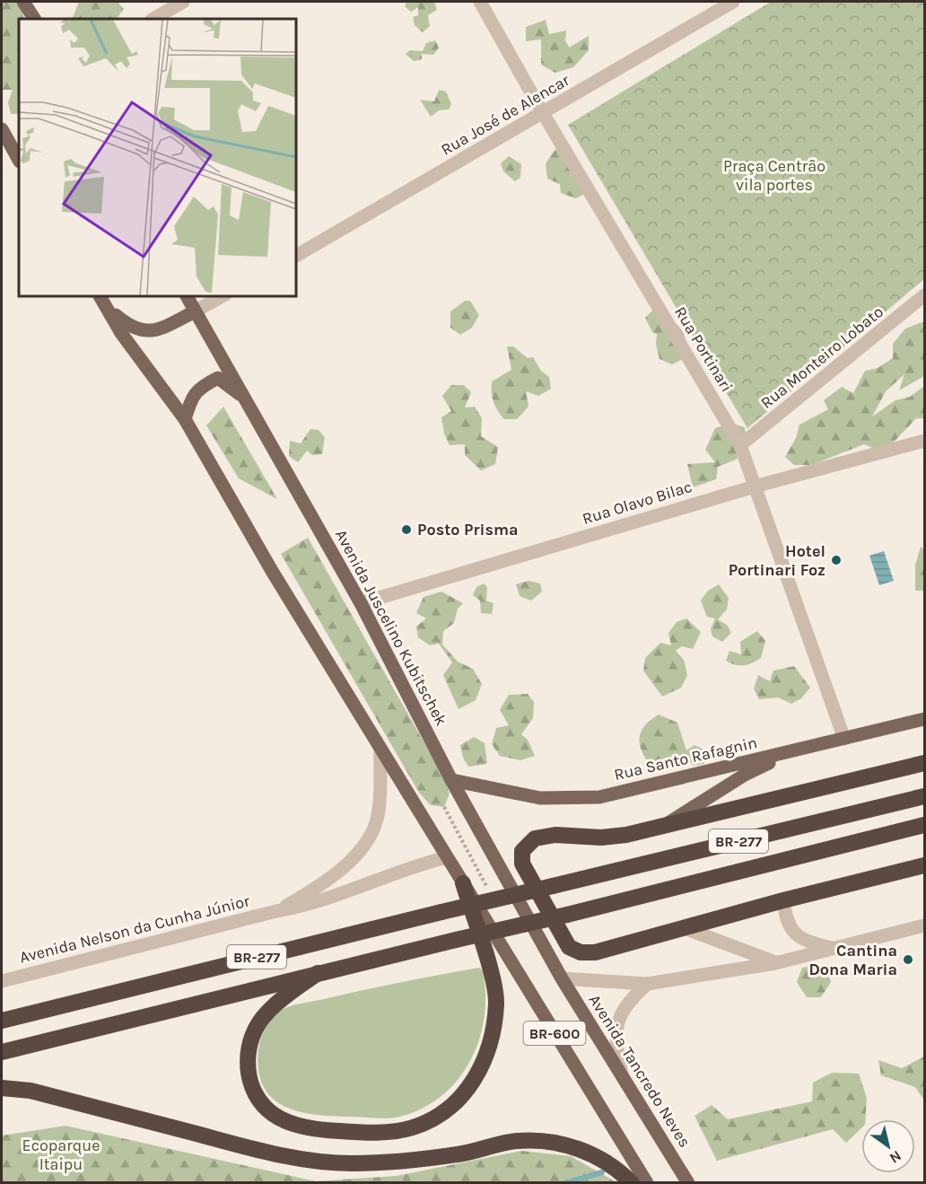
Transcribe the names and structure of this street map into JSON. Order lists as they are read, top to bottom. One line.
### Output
{"streets":{"highway":["BR-277"],"main road":["Avenida Juscelino Kubitschek","Rua Santo Rafagnin","BR-600","Avenida Tancredo Neves"],"street":["Rua José de Alencar","Rua Portinari","Rua Monteiro Lobato","Rua Olavo Bilac","Avenida Nelson da Cunha Júnior"]},"crossings":[["Rua José de Alencar","Rua Portinari"],["Rua Portinari","Rua Monteiro Lobato"],["Rua Portinari","Rua Olavo Bilac"],["Rua Portinari","Rua Santo Rafagnin"],["Rua Olavo Bilac","Avenida Juscelino Kubitschek"],["Avenida Juscelino Kubitschek","Rua Santo Rafagnin"],["Avenida Juscelino Kubitschek","Avenida Tancredo Neves"]],"parks":["Praça Centrão vila portes","Ecoparque Itaipu"],"places":["Posto Prisma","Hotel Portinari Foz","Cantina Dona Maria"],"north":"bottom right"}
